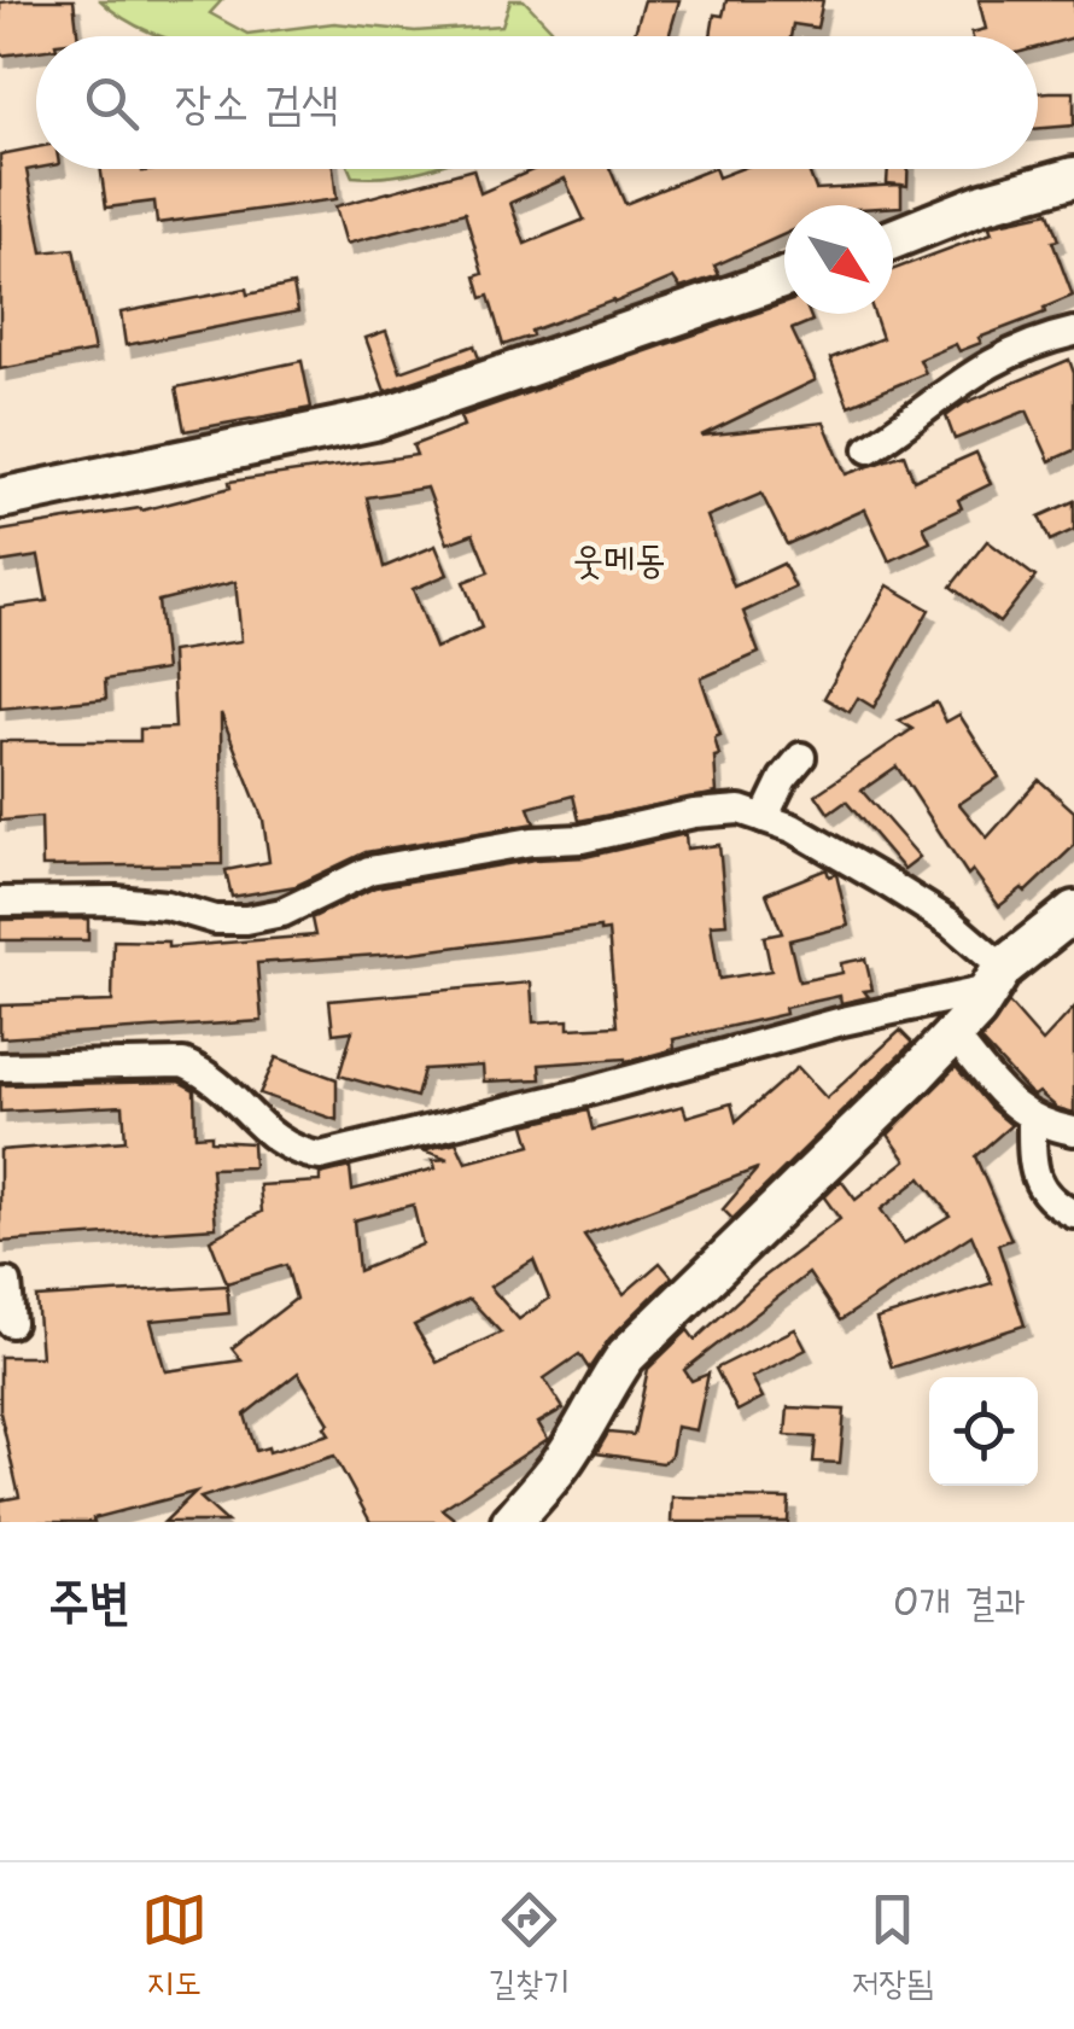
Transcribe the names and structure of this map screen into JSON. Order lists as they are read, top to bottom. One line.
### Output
{"districts":["웃메동"],"north":"bottom right","page":{"search":"장소 검색","heading":["주변","0개 결과"],"nav":["지도","길찾기","저장됨"]}}
